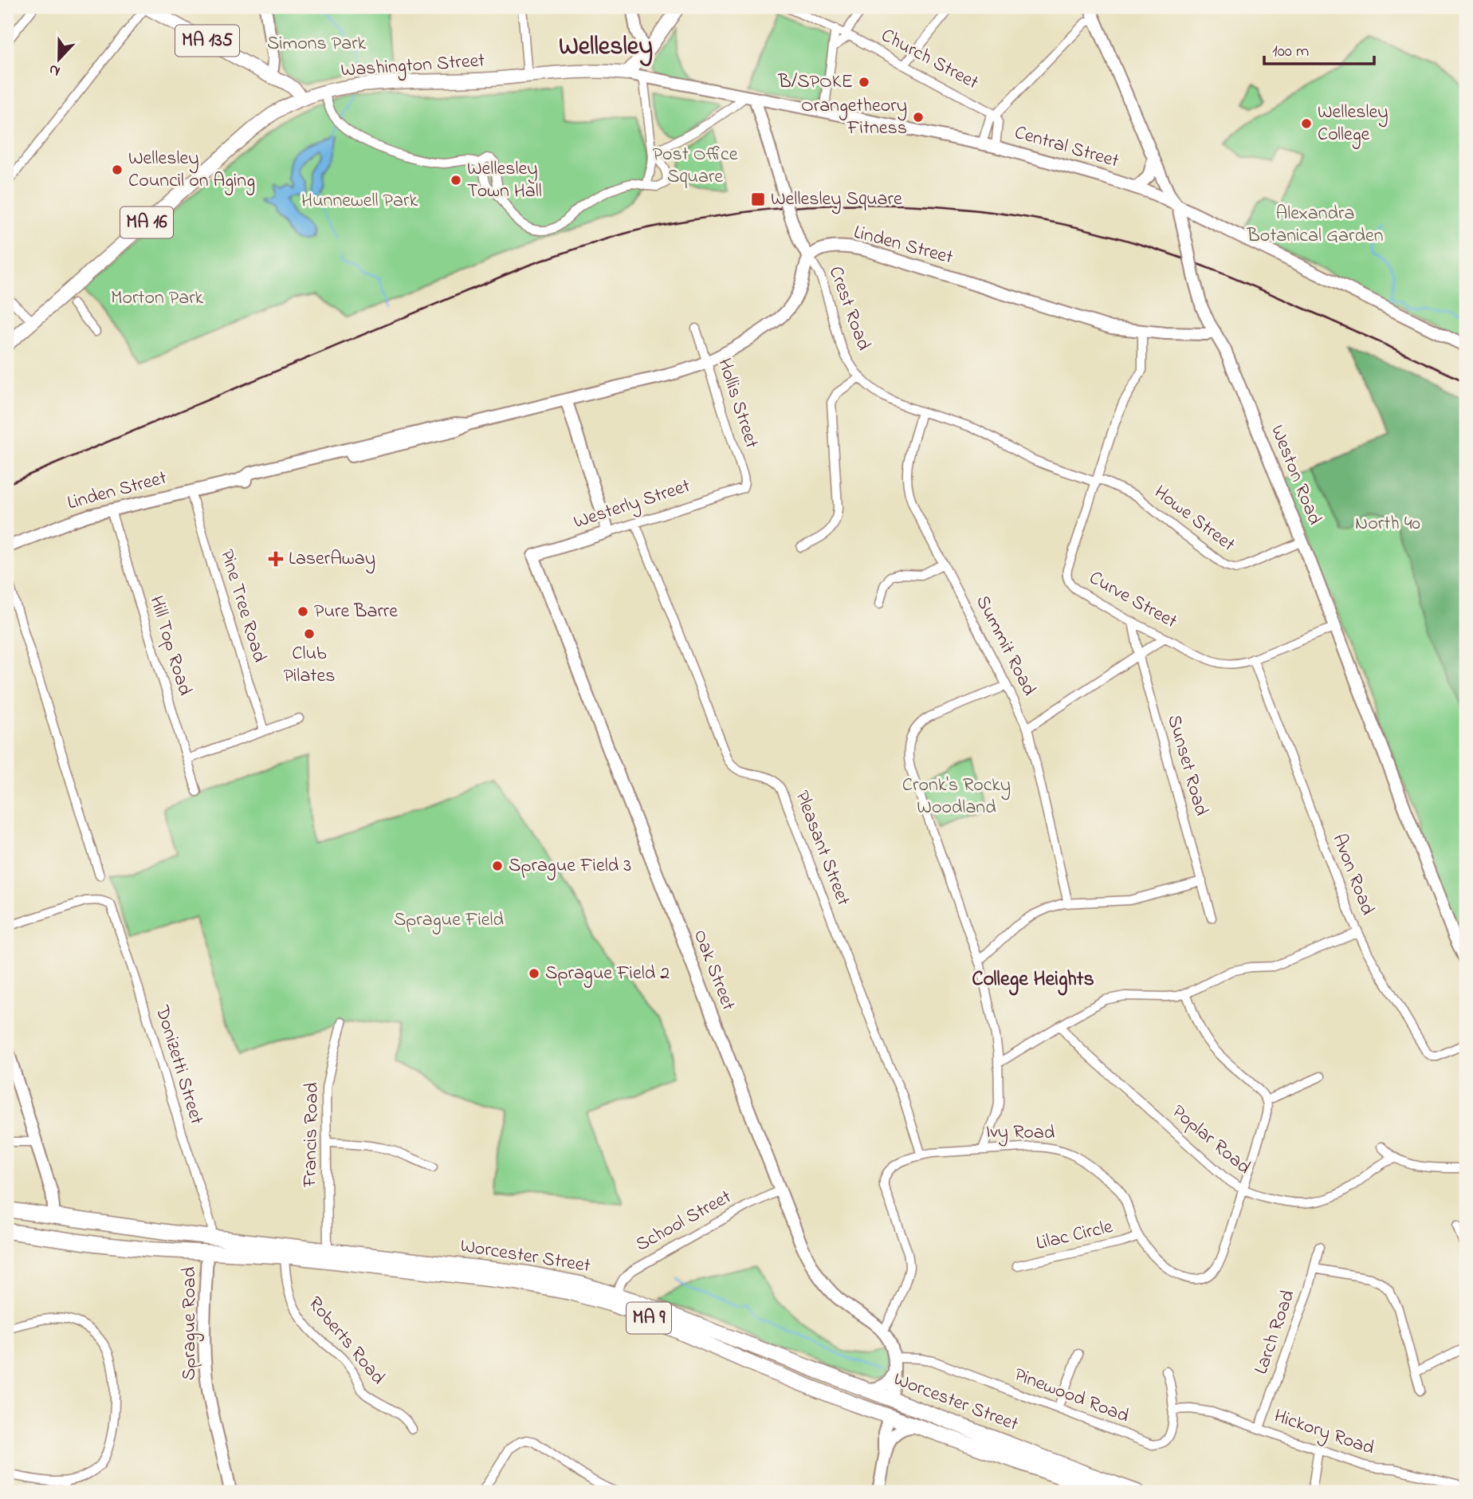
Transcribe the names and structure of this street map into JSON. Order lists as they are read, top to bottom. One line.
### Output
{"streets":{"highway":["Worcester Street","MA 9"],"main road":["MA 135","Washington Street","MA 16"],"street":["Church Street","Central Street","Linden Street","Crest Road","Hollis Street","Weston Road","Westerly Street","Howe Street","Curve Street","Pine Tree Road","Hill Top Road","Summit Road","Sunset Road","Pleasant Street","Avon Road","Oak Street","Donizetti Street","Ivy Road","Francis Road","Poplar Road","School Street","Lilac Circle","Sprague Road","Larch Road","Roberts Road","Pinewood Road","Hickory Road"]},"crossings":[["MA 135","Washington Street"],["Washington Street","Central Street"],["Central Street","Crest Road"],["Central Street","Weston Road"],["Linden Street","Crest Road"],["Linden Street","Hollis Street"],["Linden Street","Weston Road"],["Linden Street","Curve Street"],["Linden Street","Pine Tree Road"],["Linden Street","Hill Top Road"],["Crest Road","Howe Street"],["Crest Road","Curve Street"],["Crest Road","Summit Road"],["Hollis Street","Westerly Street"],["Weston Road","Howe Street"],["Weston Road","Curve Street"],["Westerly Street","Pleasant Street"],["Westerly Street","Oak Street"],["Howe Street","Curve Street"],["Curve Street","Sunset Road"],["Curve Street","Avon Road"],["Pleasant Street","Ivy Road"],["Oak Street","Ivy Road"],["Oak Street","School Street"],["Oak Street","Worcester Street"],["Oak Street","Pinewood Road"],["Donizetti Street","Worcester Street"],["Ivy Road","Poplar Road"],["Ivy Road","Lilac Circle"],["Francis Road","Worcester Street"],["School Street","Worcester Street"],["Worcester Street","Sprague Road"],["Worcester Street","Roberts Road"],["Larch Road","Hickory Road"],["Pinewood Road","Hickory Road"]],"districts":["Wellesley","College Heights"],"parks":["Simons Park","Post Office Square","Hunnewell Park","Alexandra Botanical Garden","Morton Park","North 40","Cronk's Rocky Woodland","Sprague Field"],"places":{"other":["B/SPOKE","Orangetheory Fitness","Wellesley College","Wellesley Council on Aging","Wellesley Town Hall","Pure Barre","Club Pilates","Sprague Field 3","Sprague Field 2"],"transit":["Wellesley Square"],"health":["LaserAway"]},"scale_bar":"100 m","north":"bottom"}
